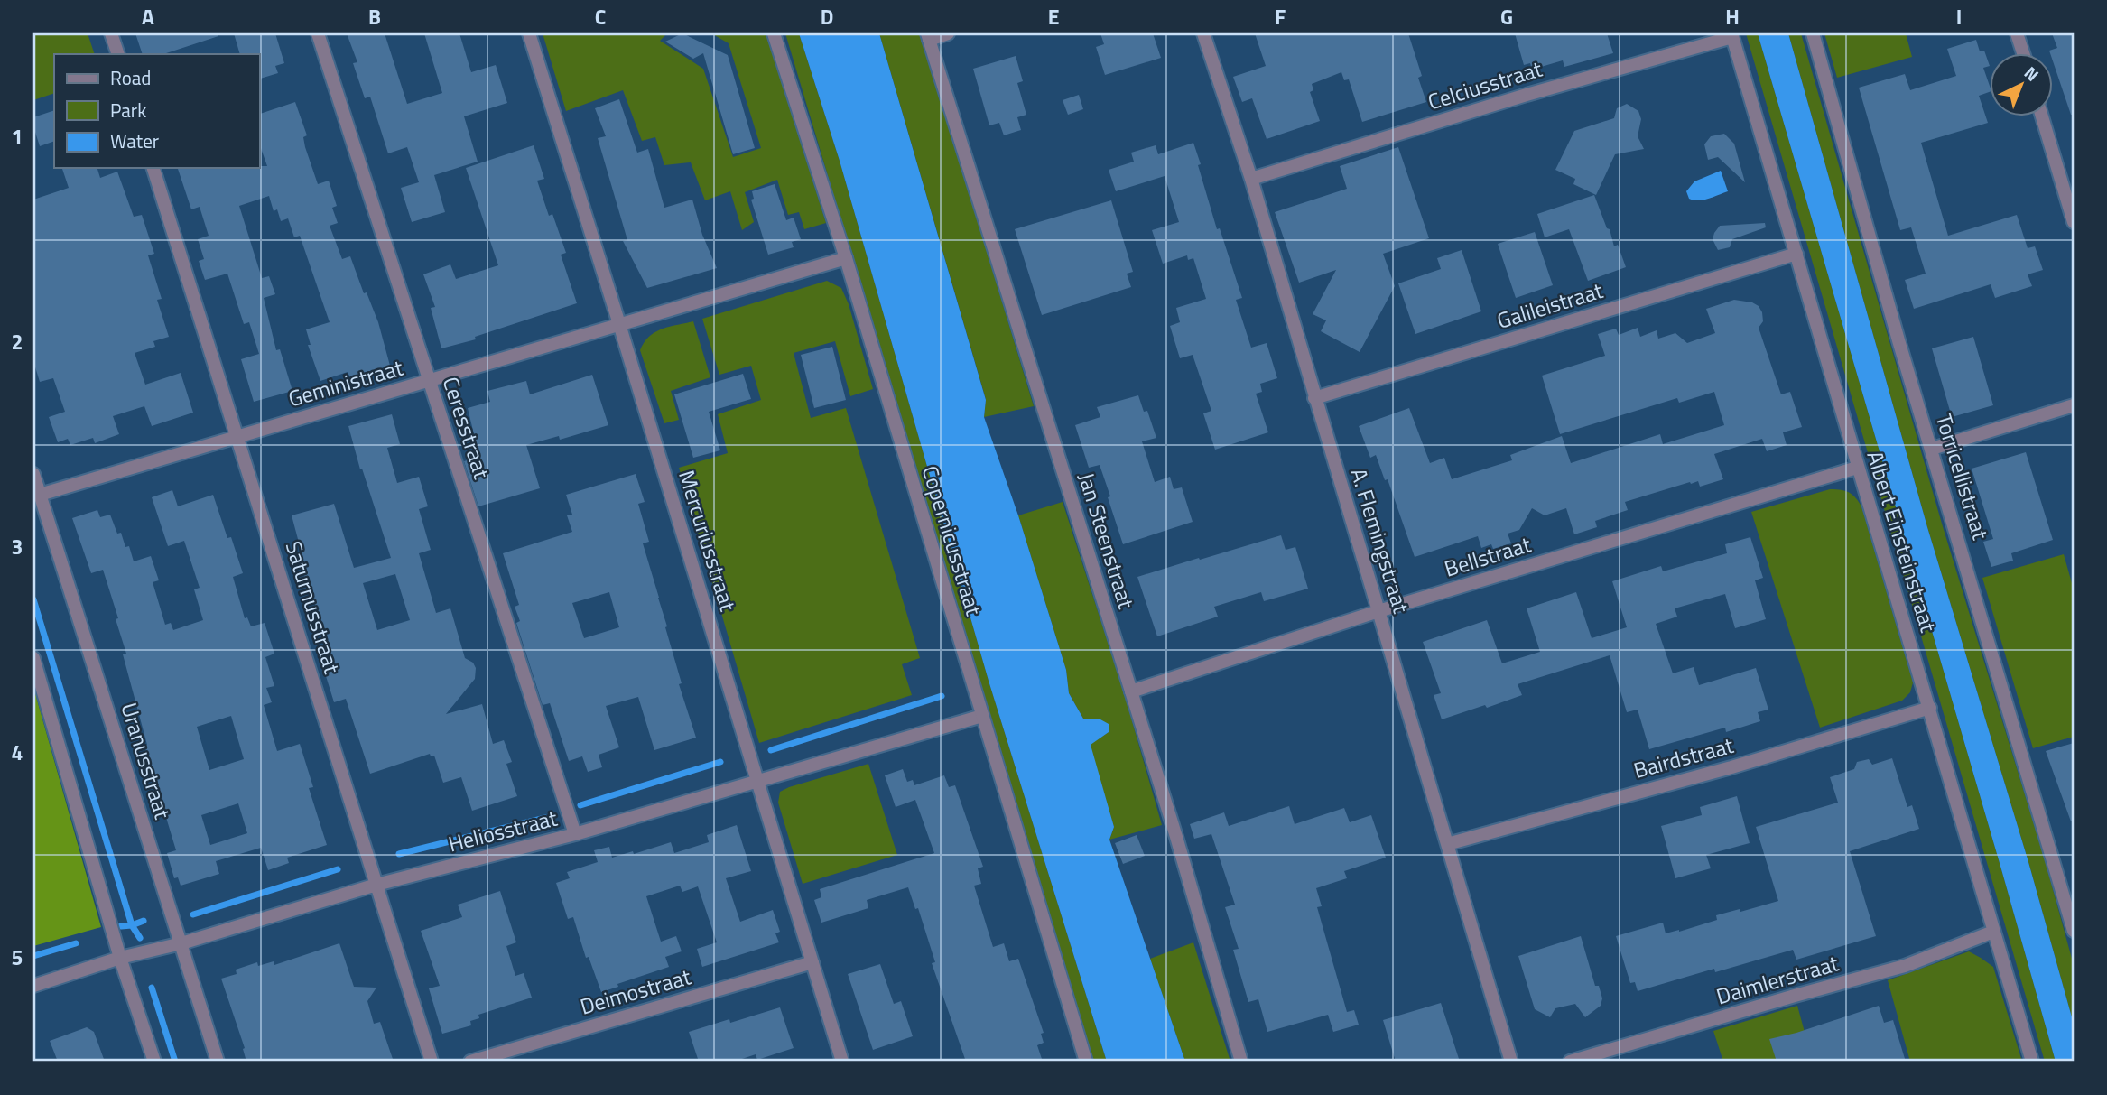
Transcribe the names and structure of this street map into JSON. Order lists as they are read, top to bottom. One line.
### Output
{"streets":{"street":["Celciusstraat","Galileistraat","Geministraat","Ceresstraat","Torricellistraat","Mercuriusstraat","Copernicusstraat","Jan Steenstraat","A. Flemingstraat","Albert Einsteinstraat","Bellstraat","Saturnusstraat","Bairdstraat","Uranusstraat","Heliosstraat","Daimlerstraat","Deimostraat"]},"crossings":[["Celciusstraat","A. Flemingstraat"],["Celciusstraat","Albert Einsteinstraat"],["Galileistraat","A. Flemingstraat"],["Galileistraat","Albert Einsteinstraat"],["Geministraat","Ceresstraat"],["Geministraat","Mercuriusstraat"],["Geministraat","Copernicusstraat"],["Geministraat","Saturnusstraat"],["Geministraat","Uranusstraat"],["Ceresstraat","Heliosstraat"],["Mercuriusstraat","Heliosstraat"],["Mercuriusstraat","Deimostraat"],["Copernicusstraat","Heliosstraat"],["Jan Steenstraat","Bellstraat"],["A. Flemingstraat","Bellstraat"],["A. Flemingstraat","Bairdstraat"],["Albert Einsteinstraat","Bellstraat"],["Albert Einsteinstraat","Bairdstraat"],["Albert Einsteinstraat","Daimlerstraat"],["Saturnusstraat","Heliosstraat"],["Uranusstraat","Heliosstraat"]],"legend":["Road","Park","Water"],"north":"top right","grid":{"columns":["A","B","C","D","E","F","G","H","I"],"rows":["1","2","3","4","5"]}}
